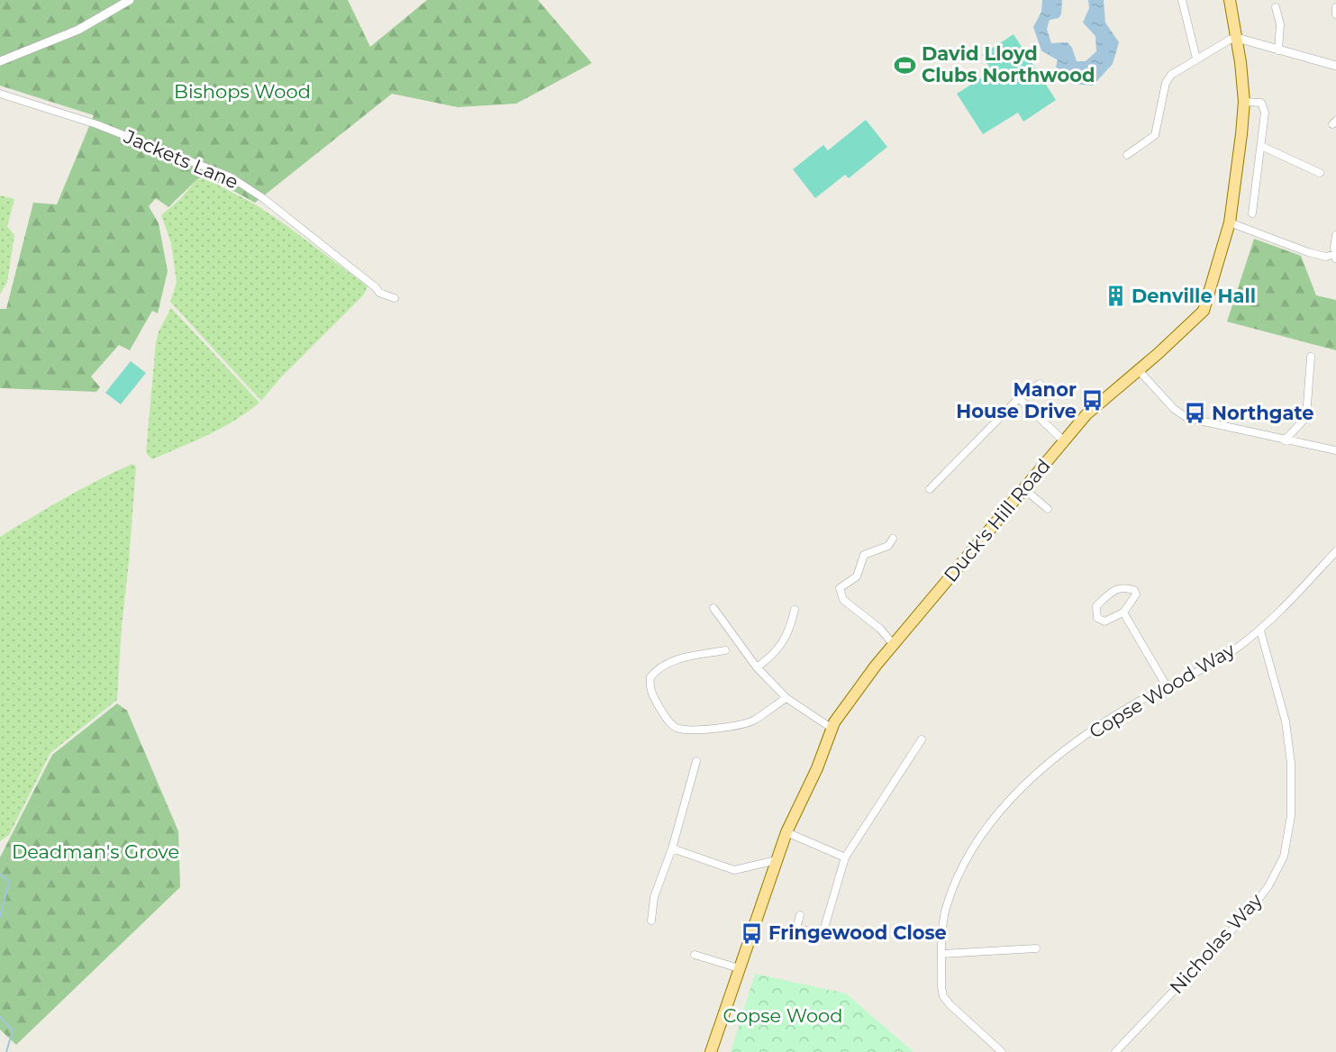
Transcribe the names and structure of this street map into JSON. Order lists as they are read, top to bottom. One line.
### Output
{"streets":{"main road":["Duck's Hill Road"],"street":["Jackets Lane","Copse Wood Way","Nicholas Way"]},"crossings":[["Copse Wood Way","Nicholas Way"]],"parks":["Bishops Wood","Deadman's Grove","Copse Wood"],"places":{"sports":["David Lloyd Clubs Northwood"],"building":["Denville Hall"],"bus stop":["Manor House Drive","Northgate","Fringewood Close"]}}
